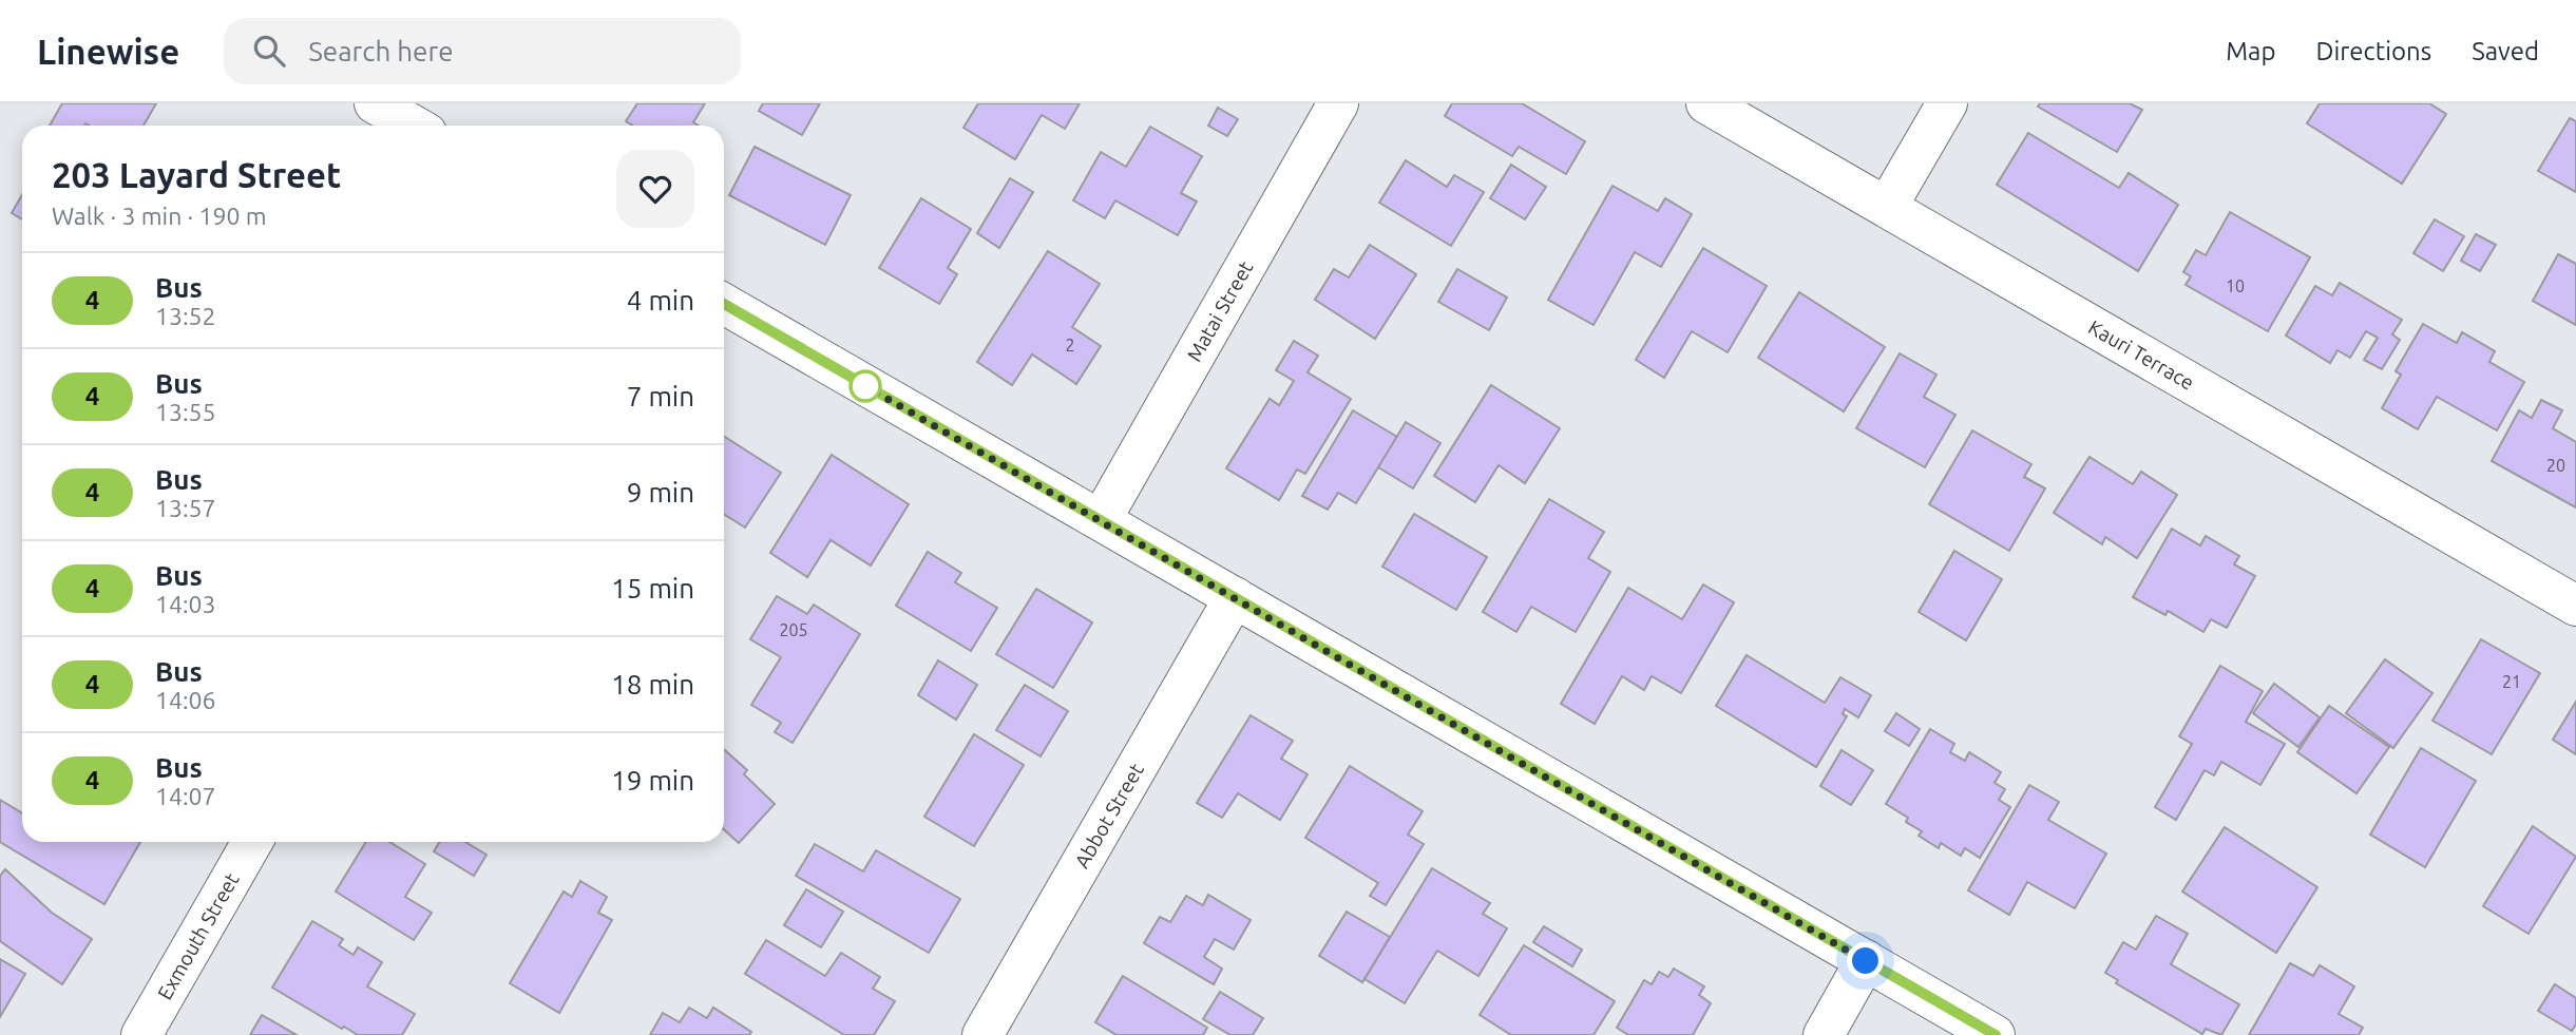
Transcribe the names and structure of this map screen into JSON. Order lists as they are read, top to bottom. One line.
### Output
{"streets":{"street":["Matai Street","Kauri Terrace","Abbot Street","Exmouth Street"]},"lines":["bus line 4"],"house_numbers":["10","2","20","205","21"],"page":{"header":"Linewise","search":"Search here","nav":["Map","Directions","Saved"],"heading":["203 Layard Street","Walk · 3 min · 190 m"],"list":[{"mark":"4","name":"Bus","note":"13:52","value":"4 min"},{"mark":"4","name":"Bus","note":"13:55","value":"7 min"},{"mark":"4","name":"Bus","note":"13:57","value":"9 min"},{"mark":"4","name":"Bus","note":"14:03","value":"15 min"},{"mark":"4","name":"Bus","note":"14:06","value":"18 min"},{"mark":"4","name":"Bus","note":"14:07","value":"19 min"}]}}
